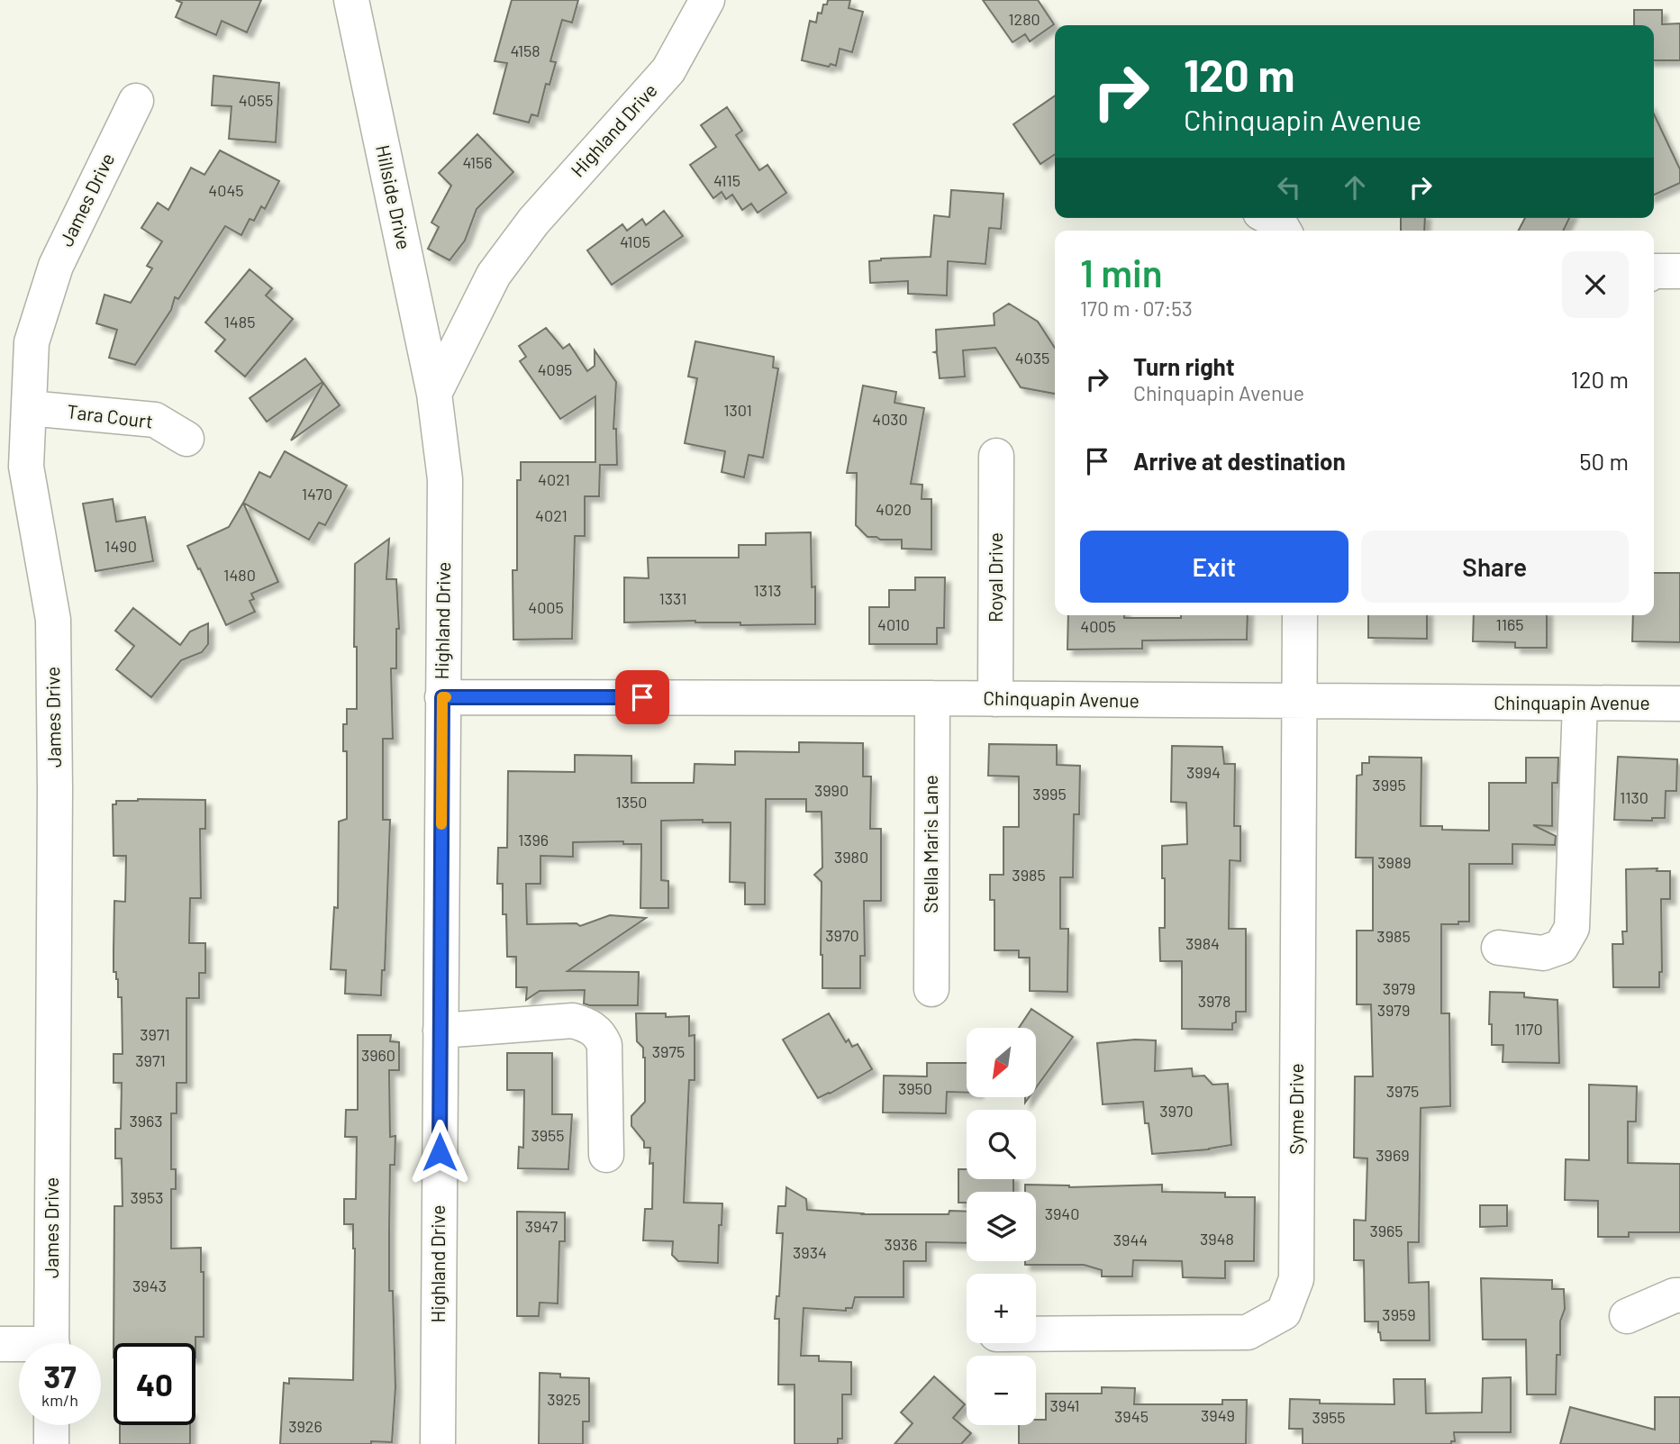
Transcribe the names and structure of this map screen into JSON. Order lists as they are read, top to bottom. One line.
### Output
{"streets":{"street":["Highland Drive","Hillside Drive","James Drive","Tara Court","Royal Drive","Chinquapin Avenue","Stella Maris Lane","Syme Drive"]},"crossings":[["Highland Drive","Hillside Drive"],["Highland Drive","Chinquapin Avenue"],["James Drive","Tara Court"],["Royal Drive","Chinquapin Avenue"],["Chinquapin Avenue","Stella Maris Lane"],["Chinquapin Avenue","Syme Drive"]],"house_numbers":["1280","4158","4055","4156","4115","4045","4105","1485","4035","4095","1301","4030","4021","1470","4020","4021","1490","1480","1313","1331","4005","4010","1165","4005","3994","3995","3990","3995","1130","1350","1396","3980","3989","3985","3970","3985","3984","3979","3978","3979","1170","3971","3975","3960","3971","3950","3975","3970","3963","3955","3969","3953","3940","3947","3965","3948","3944","3936","3934","3943","3959","3925","3941","3949","3945","3955","3926"],"north":"bottom left","page":{"turn":["120 m","Chinquapin Avenue"],"heading":["1 min","170 m · 07:53"],"list":[{"name":"Turn right","note":"Chinquapin Avenue","value":"120 m"},{"name":"Arrive at destination","value":"50 m"}],"buttons":["Exit","Share"],"map_buttons":["+","−"],"speed":"37 km/h","limit":"40"}}
